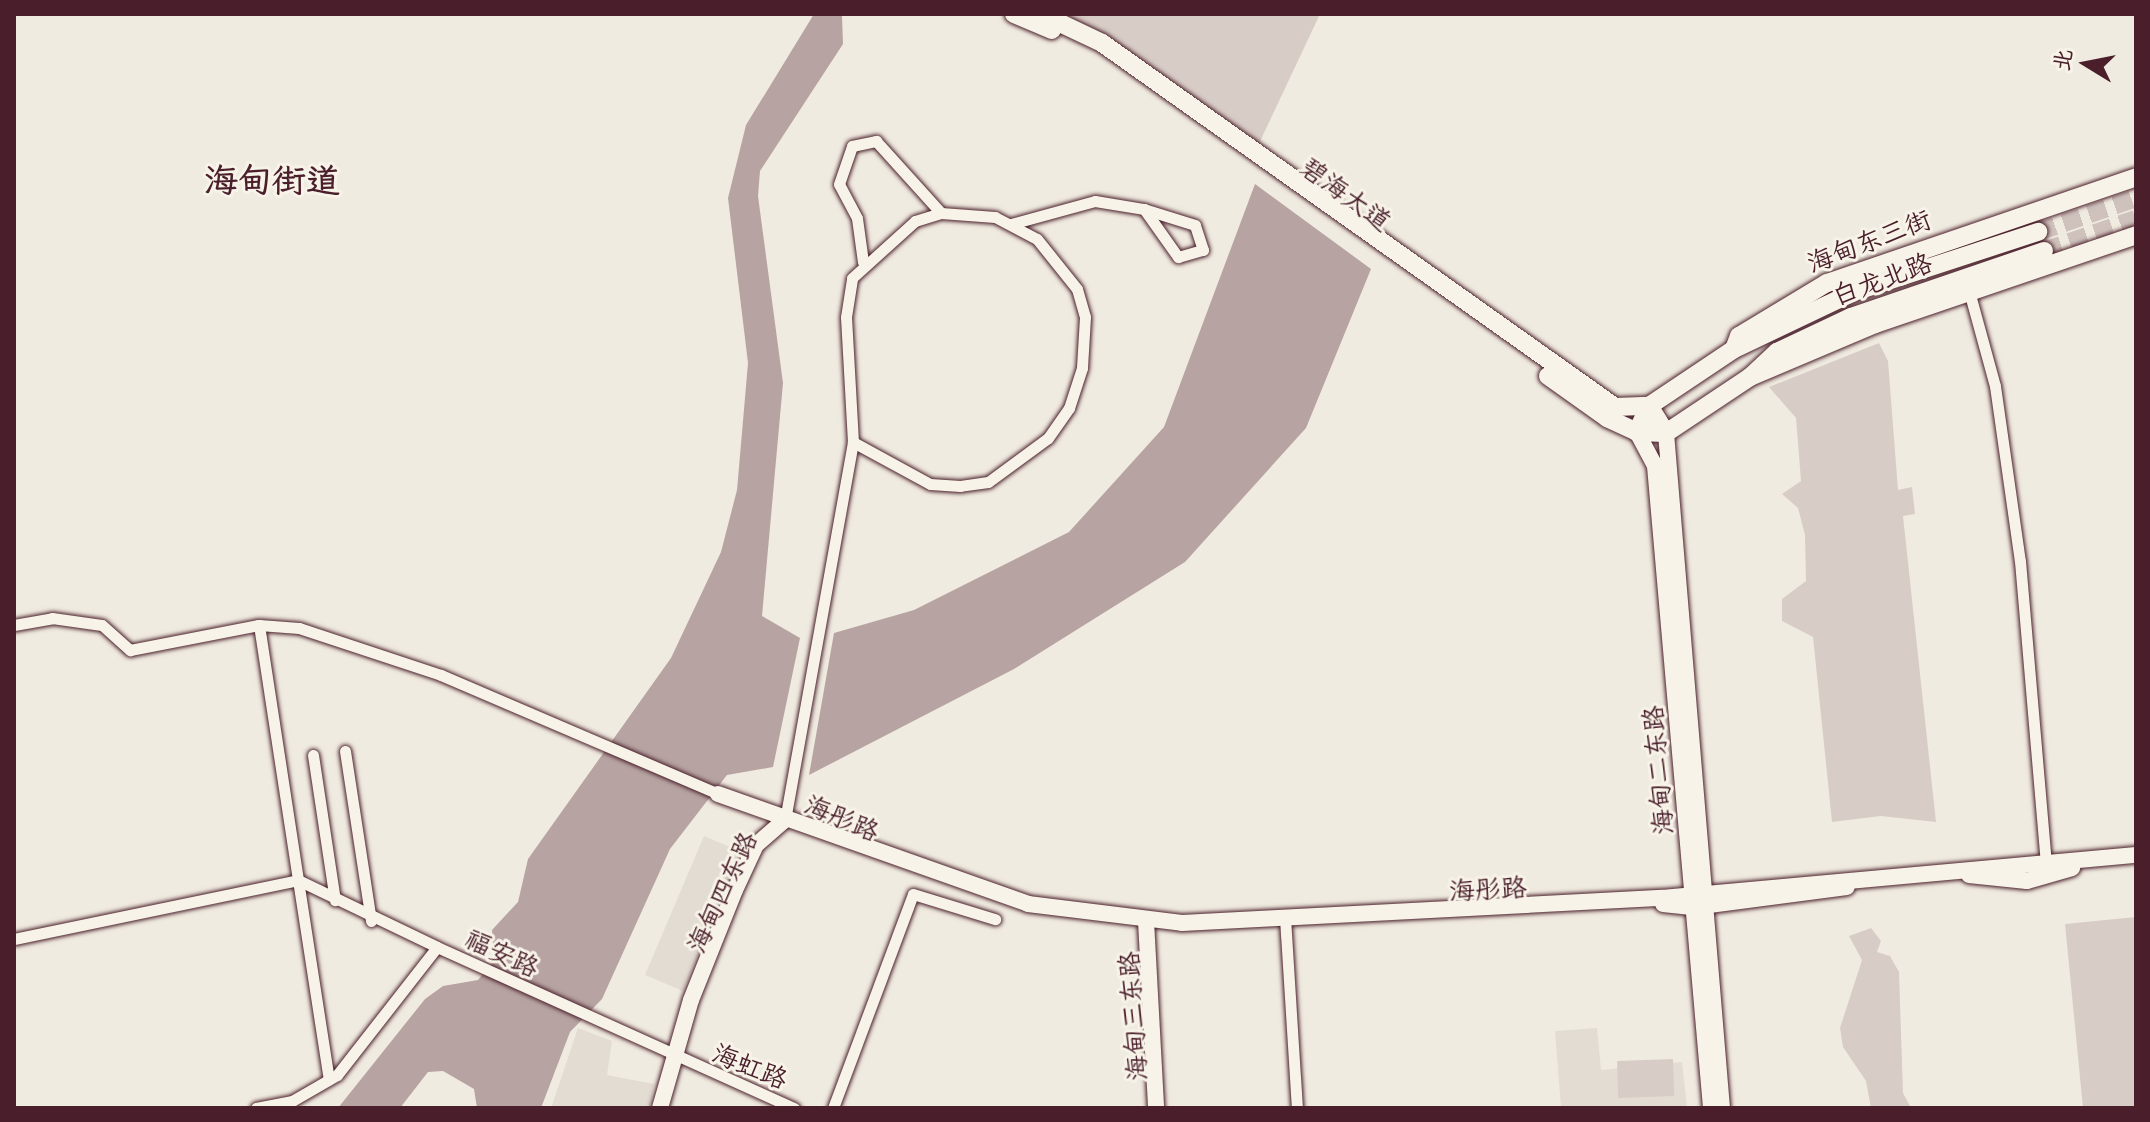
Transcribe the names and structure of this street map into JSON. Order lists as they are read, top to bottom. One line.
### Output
{"streets":{"main road":["碧海大道","海甸东三街","白龙北路","海甸二东路","海彤路","海甸四东路","海甸三东路"],"street":["福安路","海虹路"]},"crossings":[["碧海大道","海甸东三街"],["碧海大道","海甸二东路"],["海甸东三街","白龙北路"],["海甸二东路","海彤路"],["海彤路","海甸四东路"],["海彤路","海甸三东路"],["海甸四东路","福安路"],["海甸四东路","海虹路"],["福安路","海虹路"]],"districts":["海甸街道"],"north":"left"}
